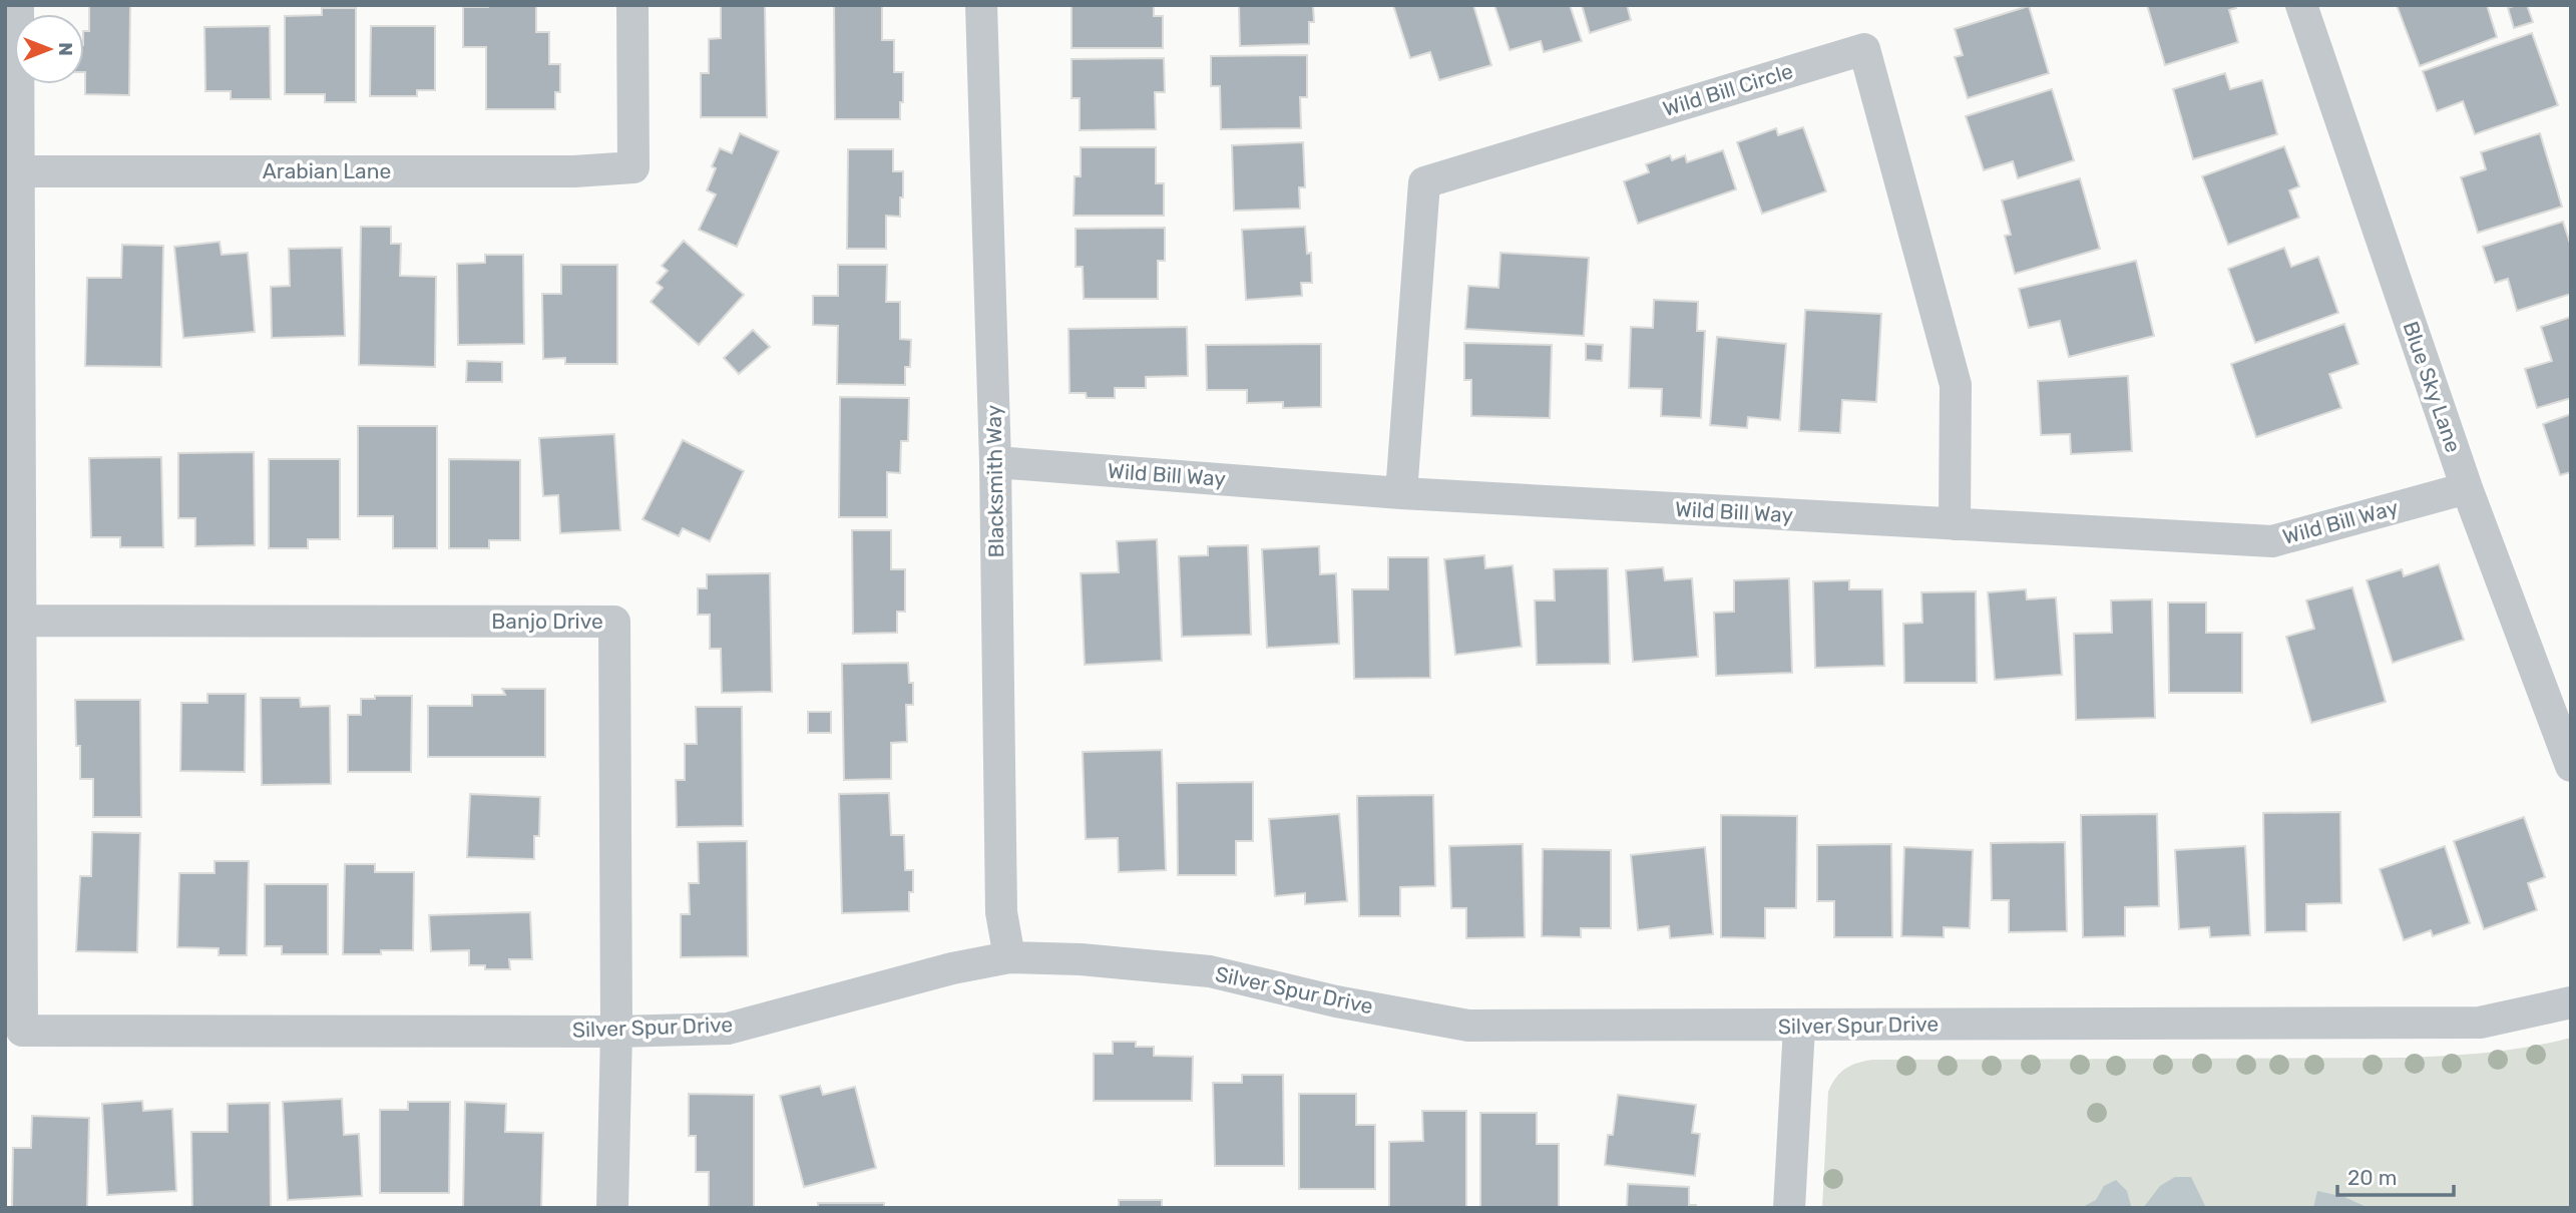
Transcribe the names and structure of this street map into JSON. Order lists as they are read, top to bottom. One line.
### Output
{"streets":{"street":["Wild Bill Circle","Arabian Lane","Blue Sky Lane","Wild Bill Way","Blacksmith Way","Banjo Drive","Silver Spur Drive"]},"crossings":[["Wild Bill Circle","Wild Bill Way"],["Blue Sky Lane","Wild Bill Way"],["Wild Bill Way","Blacksmith Way"],["Blacksmith Way","Silver Spur Drive"],["Banjo Drive","Silver Spur Drive"]],"scale_bar":"20 m","north":"right"}
